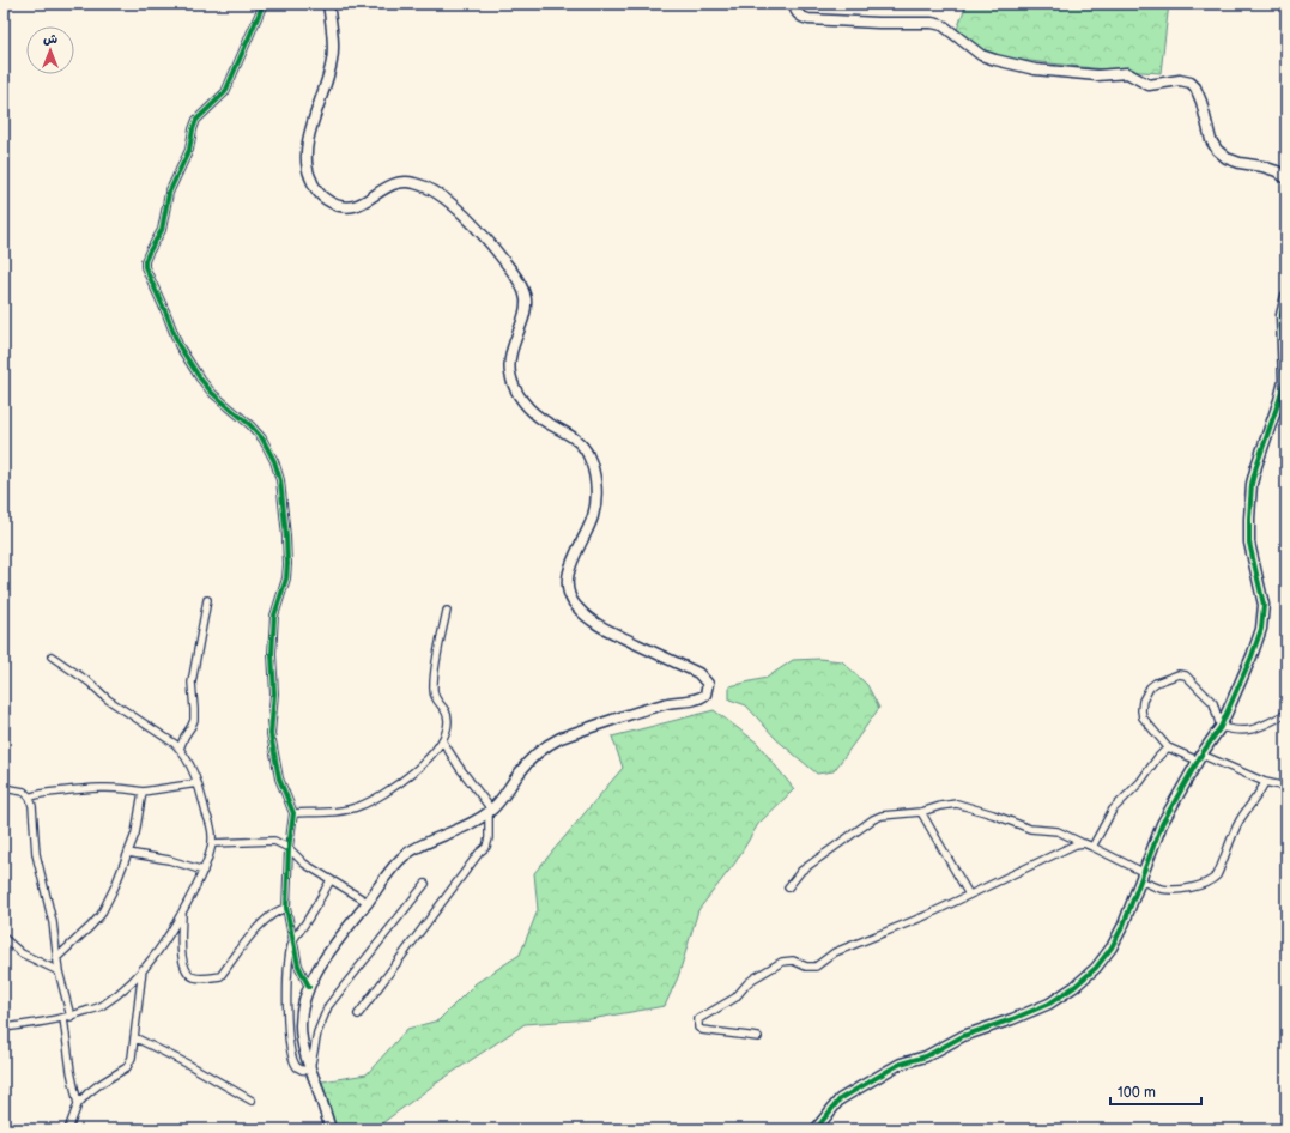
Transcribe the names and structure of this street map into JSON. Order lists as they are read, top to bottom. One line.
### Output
{"scale_bar":"100 m","north":"top"}
